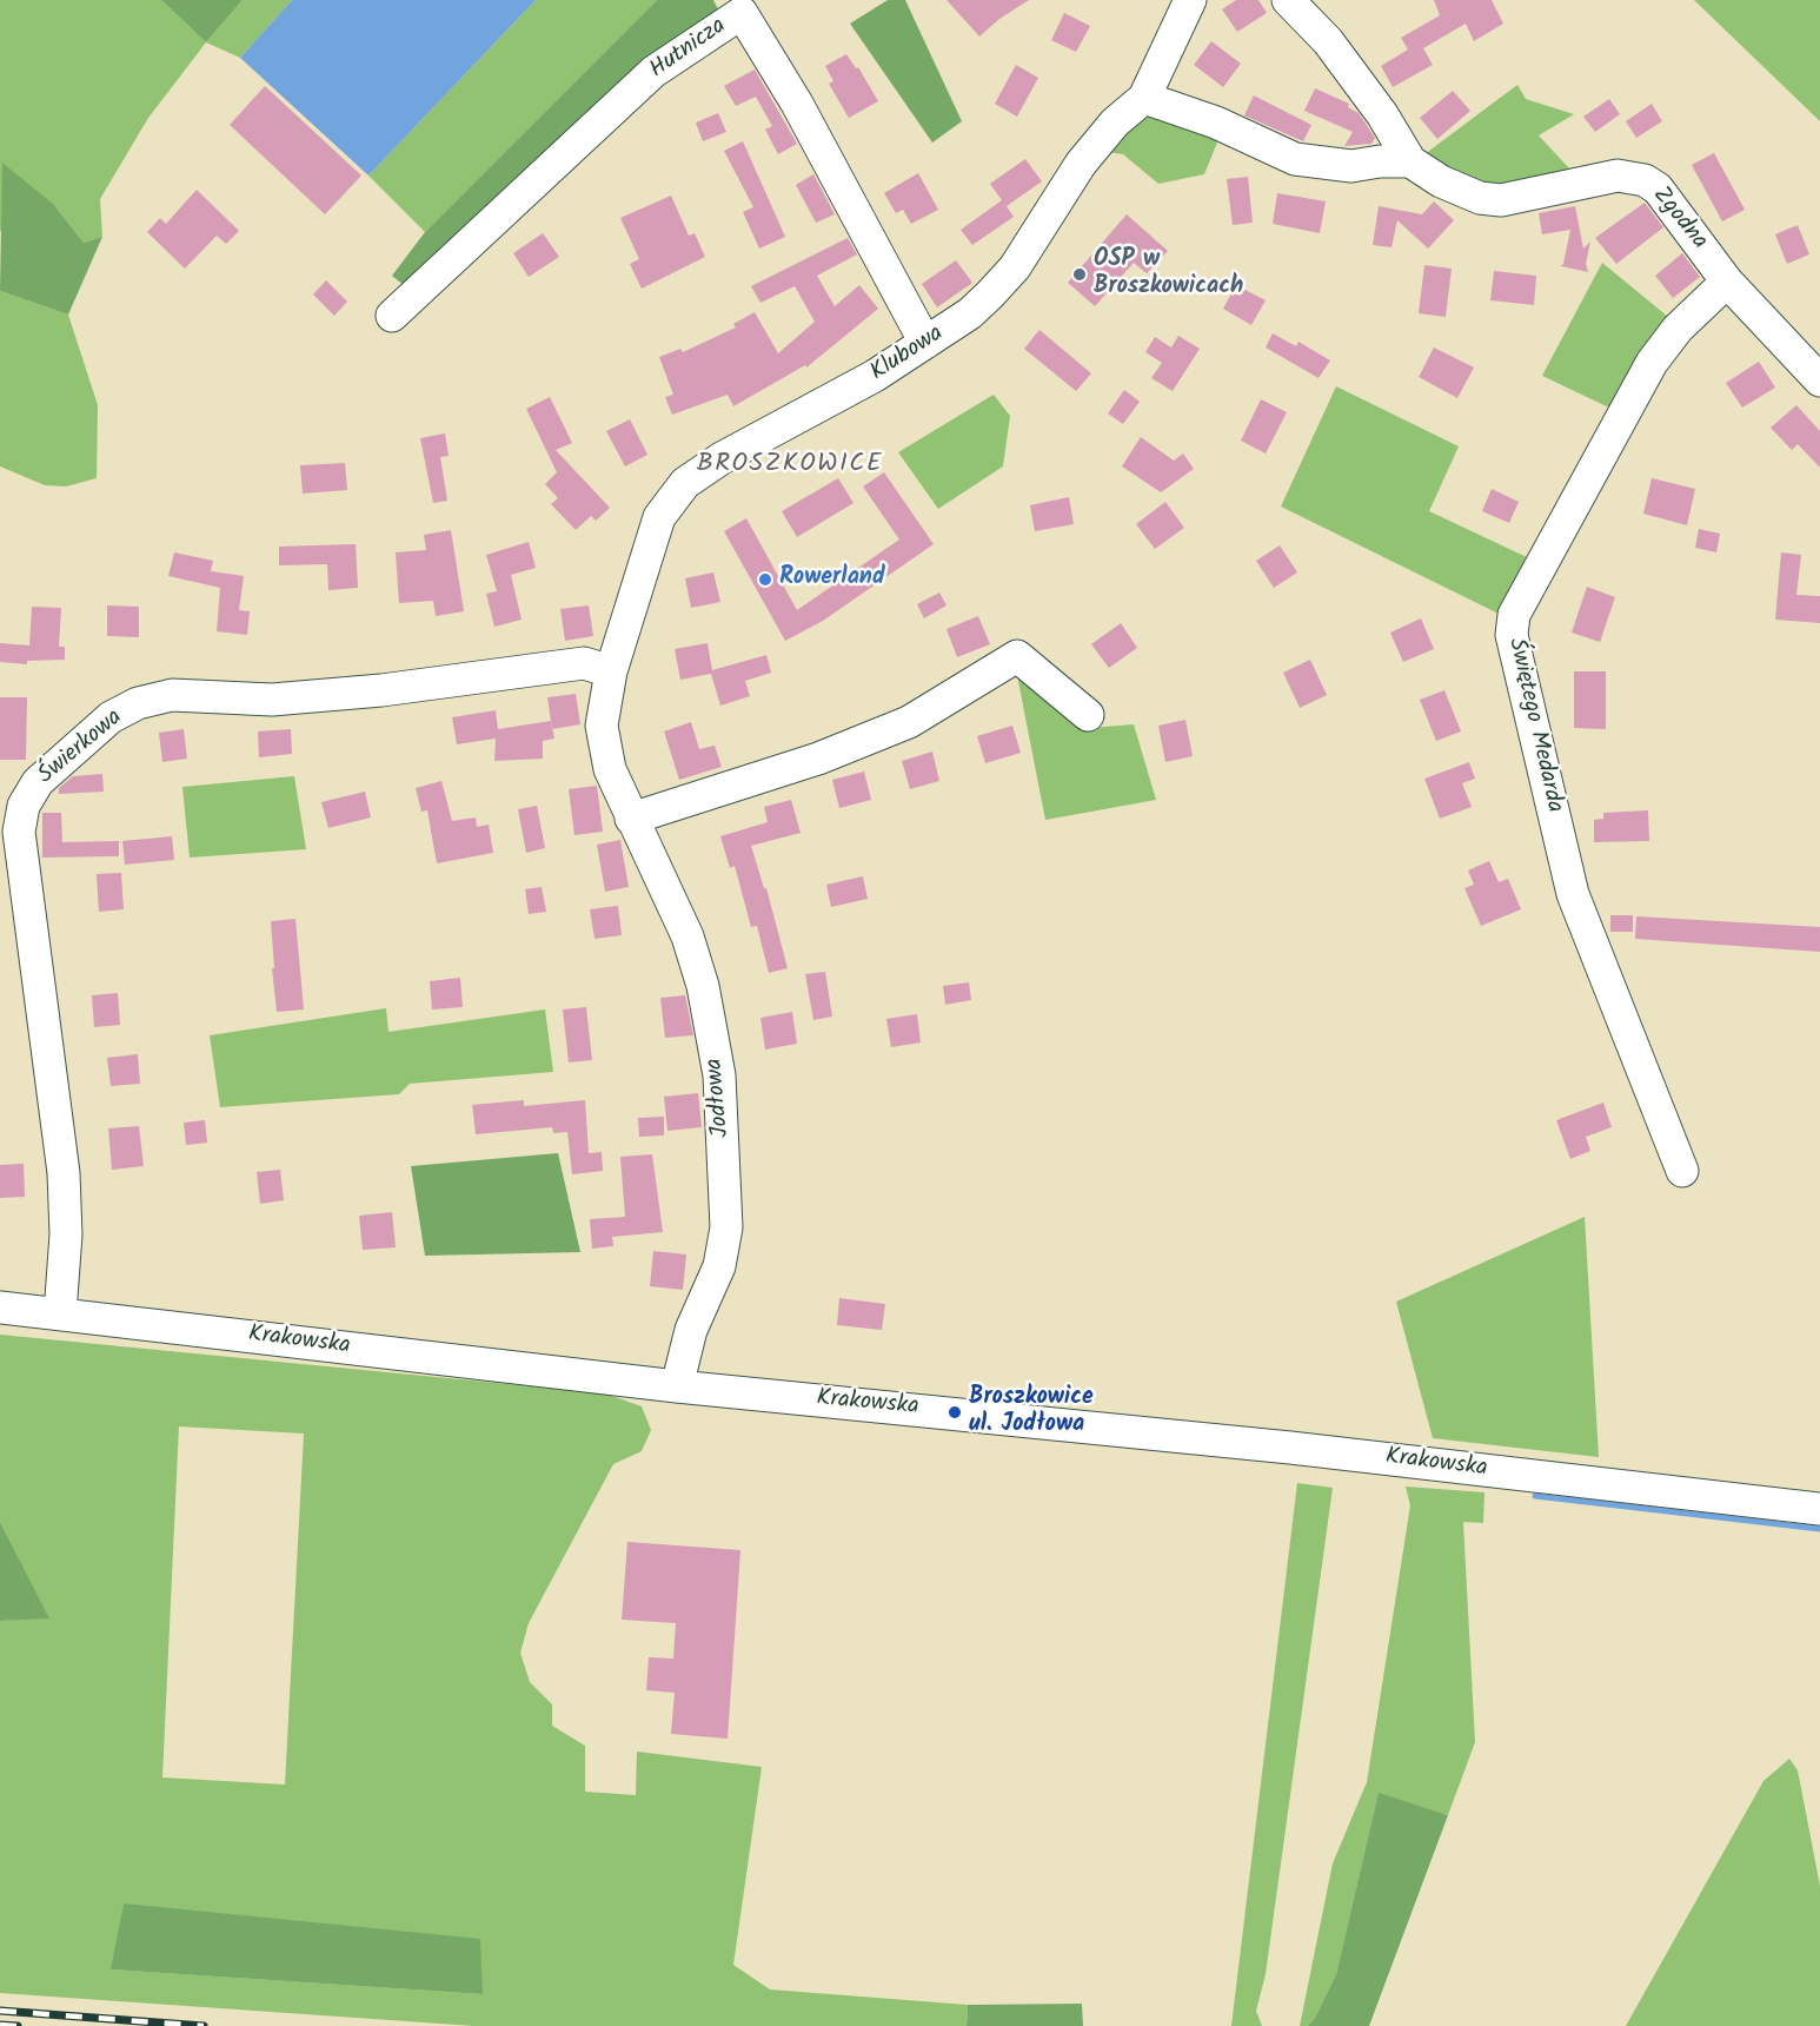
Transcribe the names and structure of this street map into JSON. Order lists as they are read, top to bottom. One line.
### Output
{"streets":{"street":["Hutnicza","Zgodna","Klubowa","Świętego Medarda","Świerkowa","Jodłowa","Krakowska"]},"crossings":[["Hutnicza","Klubowa"],["Zgodna","Świętego Medarda"],["Klubowa","Świerkowa"],["Klubowa","Jodłowa"],["Świerkowa","Jodłowa"],["Świerkowa","Krakowska"],["Jodłowa","Krakowska"]],"districts":["BROSZKOWICE"],"places":["OSP w Broszkowicach","Rowerland","Broszkowice ul. Jodłowa"]}
